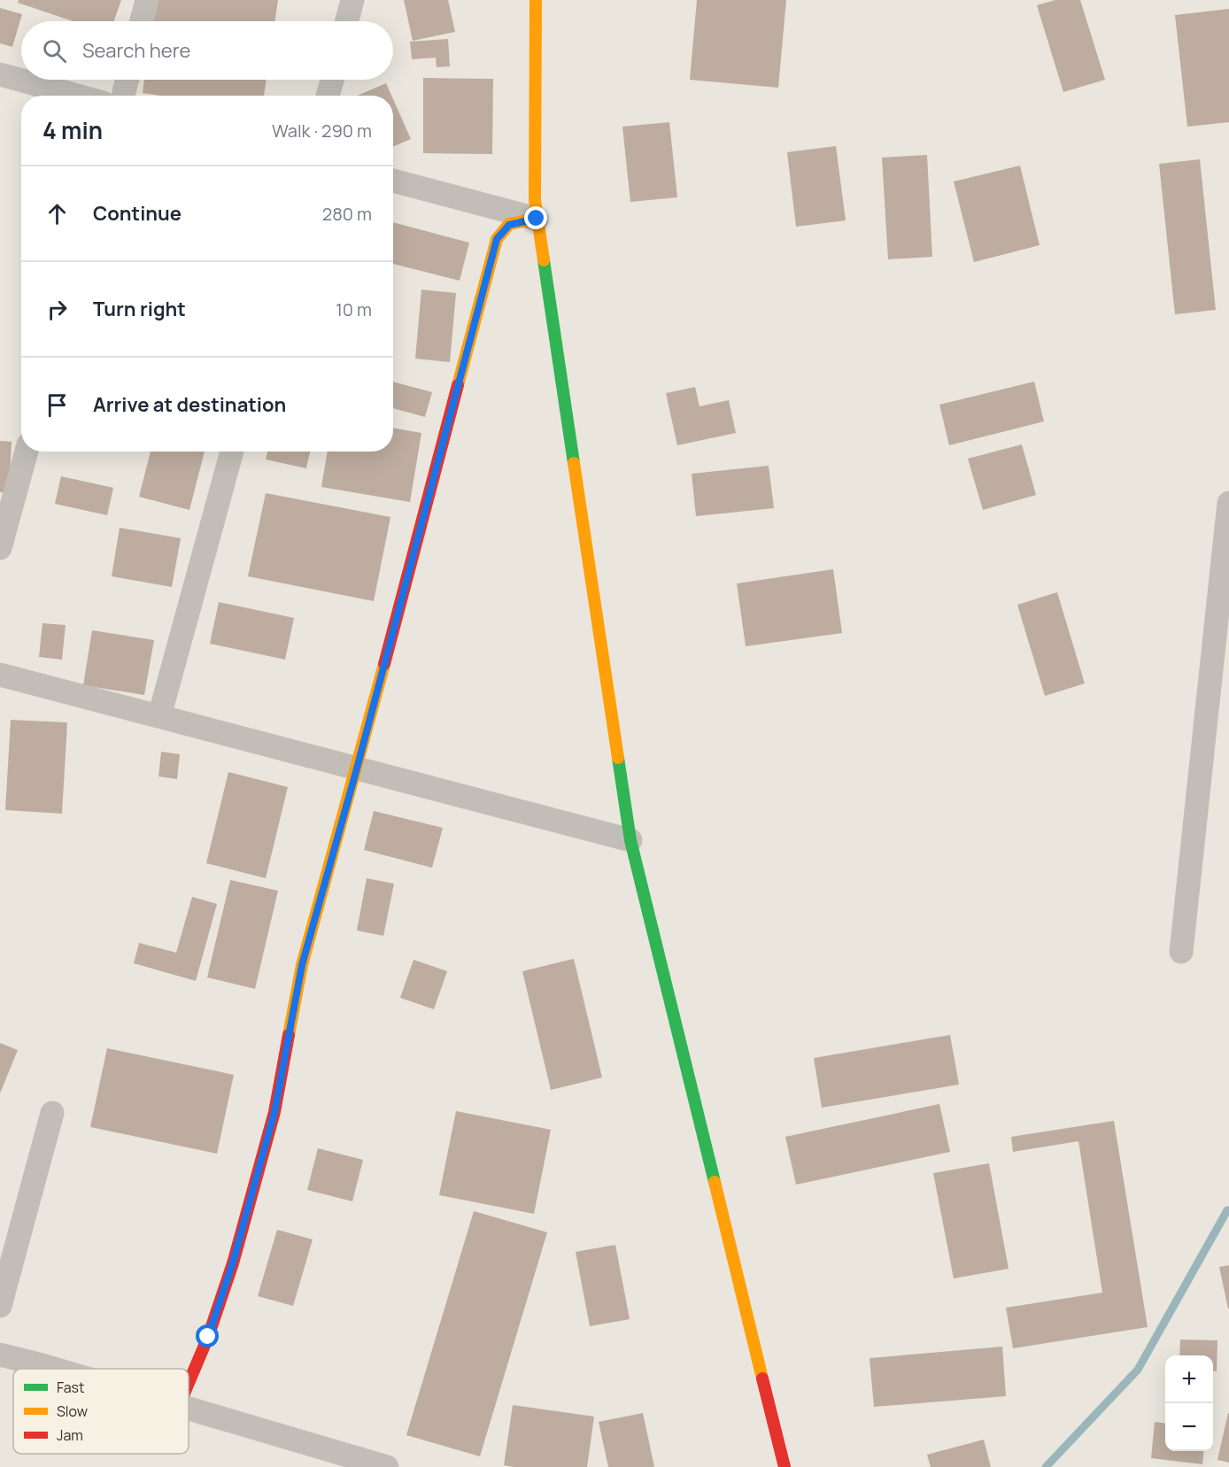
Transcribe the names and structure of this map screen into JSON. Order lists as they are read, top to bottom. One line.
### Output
{"legend":["Fast","Slow","Jam"],"page":{"search":"Search here","heading":["4 min","Walk · 290 m"],"list":[["Continue","280 m"],["Turn right","10 m"],"Arrive at destination"],"map_buttons":["+","−"]}}
